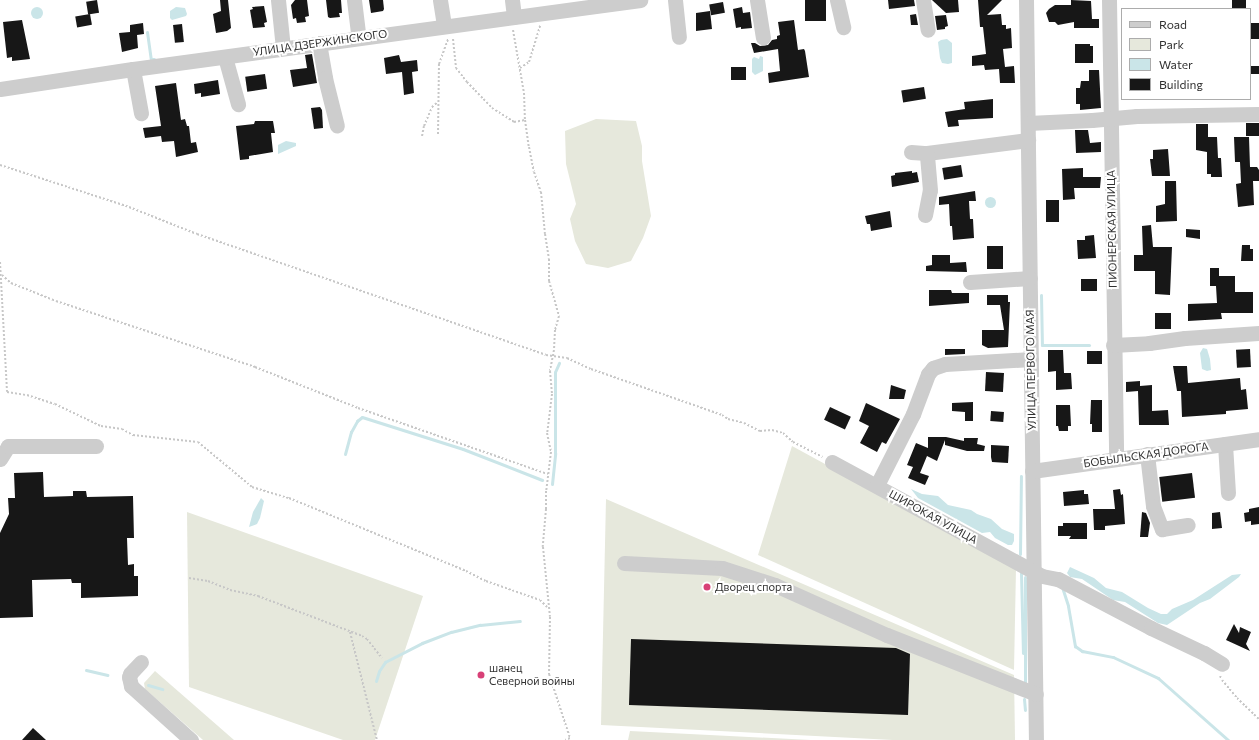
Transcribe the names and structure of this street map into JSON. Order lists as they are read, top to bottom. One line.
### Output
{"streets":{"street":["УЛИЦА ДЗЕРЖИНСКОГО","ПИОНЕРСКАЯ УЛИЦА","УЛИЦА ПЕРВОГО МАЯ","БОБЫЛЬСКАЯ ДОРОГА","ШИРОКАЯ УЛИЦА"]},"crossings":[["ПИОНЕРСКАЯ УЛИЦА","БОБЫЛЬСКАЯ ДОРОГА"],["УЛИЦА ПЕРВОГО МАЯ","БОБЫЛЬСКАЯ ДОРОГА"],["УЛИЦА ПЕРВОГО МАЯ","ШИРОКАЯ УЛИЦА"]],"places":["Дворец спорта","шанец Северной войны"],"legend":["Road","Park","Water","Building"]}
